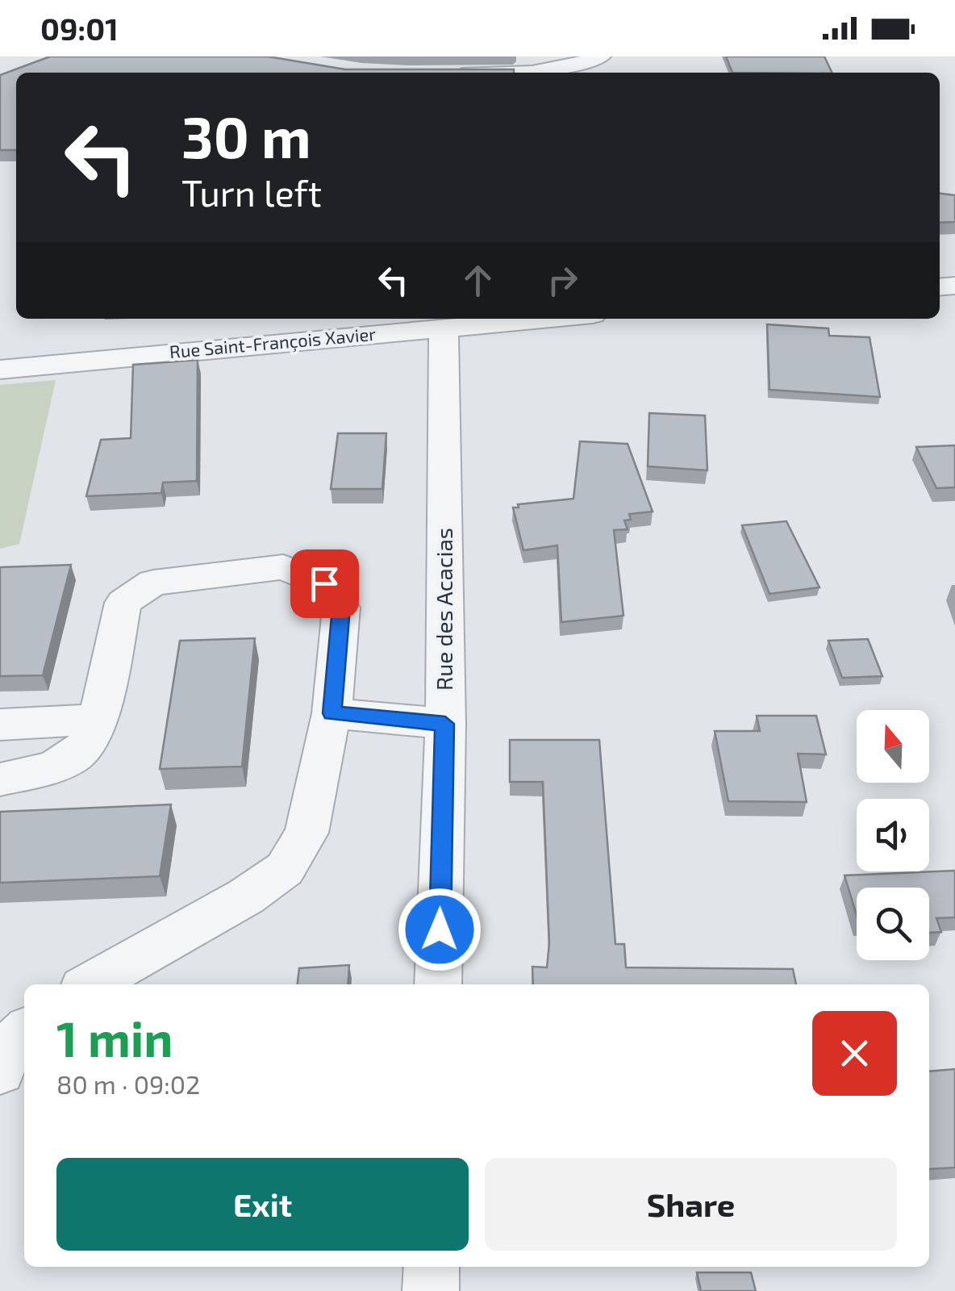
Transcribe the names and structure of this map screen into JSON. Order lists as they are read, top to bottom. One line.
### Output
{"streets":{"street":["Rue Saint-François Xavier","Rue des Acacias"]},"crossings":[["Rue Saint-François Xavier","Rue des Acacias"]],"north":"top","page":{"status":"09:01","turn":["30 m","Turn left"],"heading":["1 min","80 m · 09:02"],"buttons":["Exit","Share"]}}
